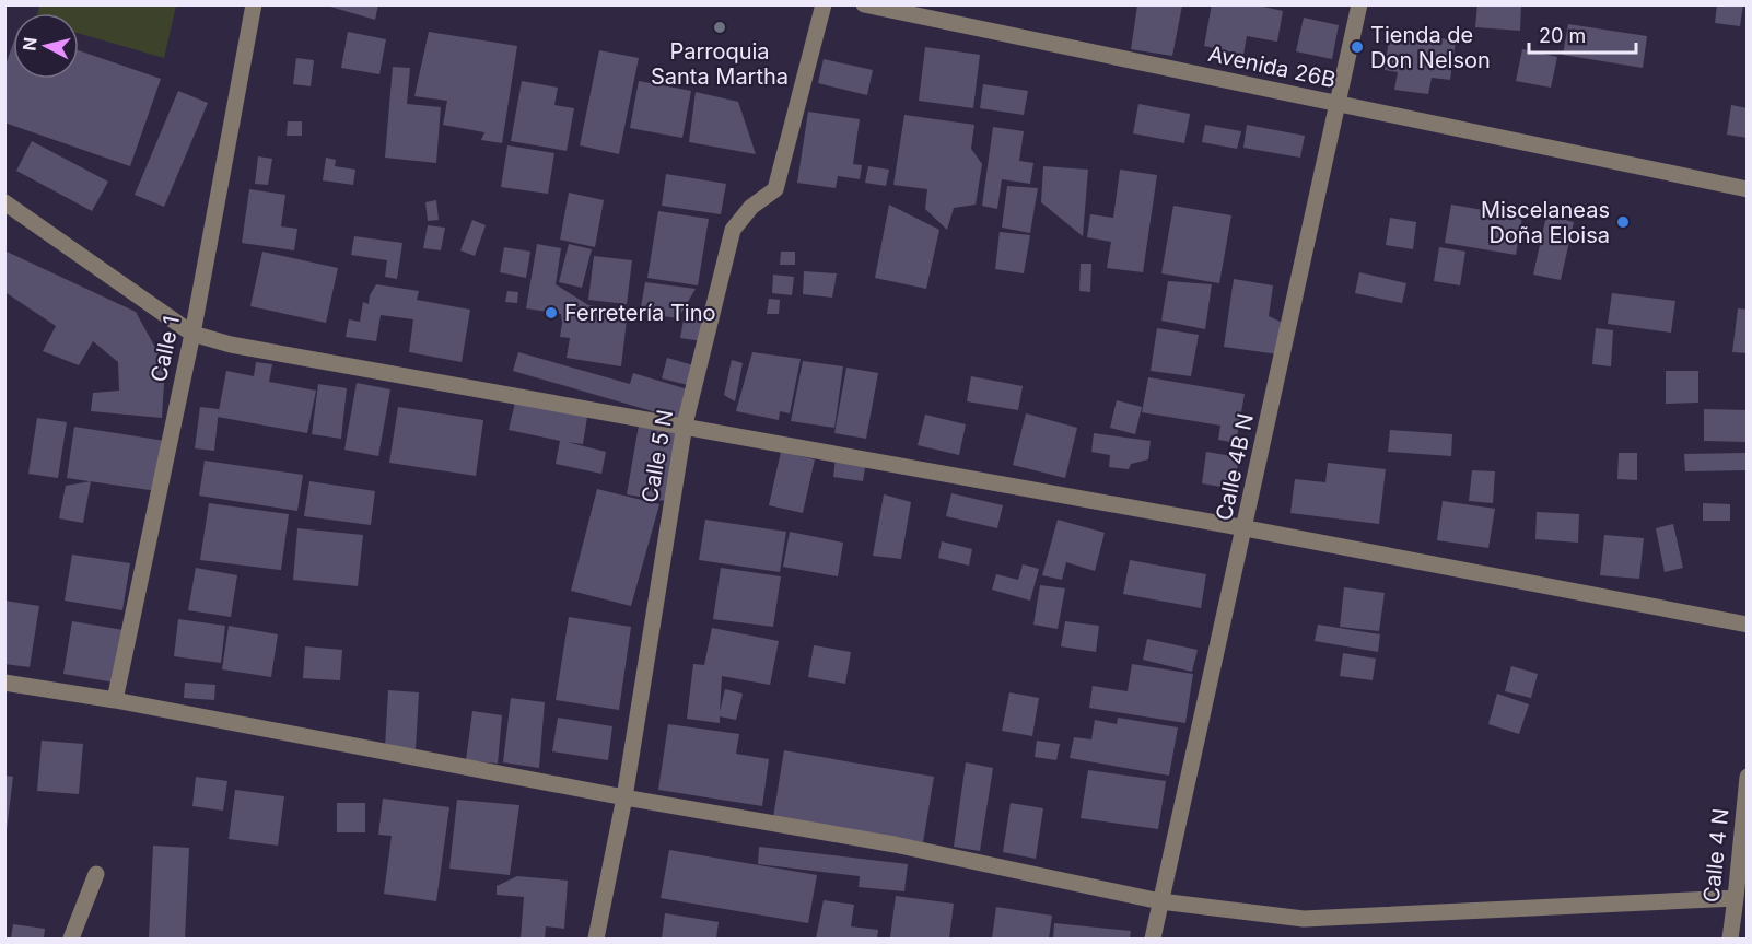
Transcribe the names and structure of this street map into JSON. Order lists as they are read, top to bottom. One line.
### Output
{"streets":{"street":["Avenida 26B","Calle 1","Calle 5 N","Calle 4B N","Calle 4 N"]},"crossings":[["Avenida 26B","Calle 4B N"]],"places":["Parroquia Santa Martha","Tienda de Don Nelson","Miscelaneas Doña Eloisa","Ferretería Tino"],"scale_bar":"20 m","north":"left"}
